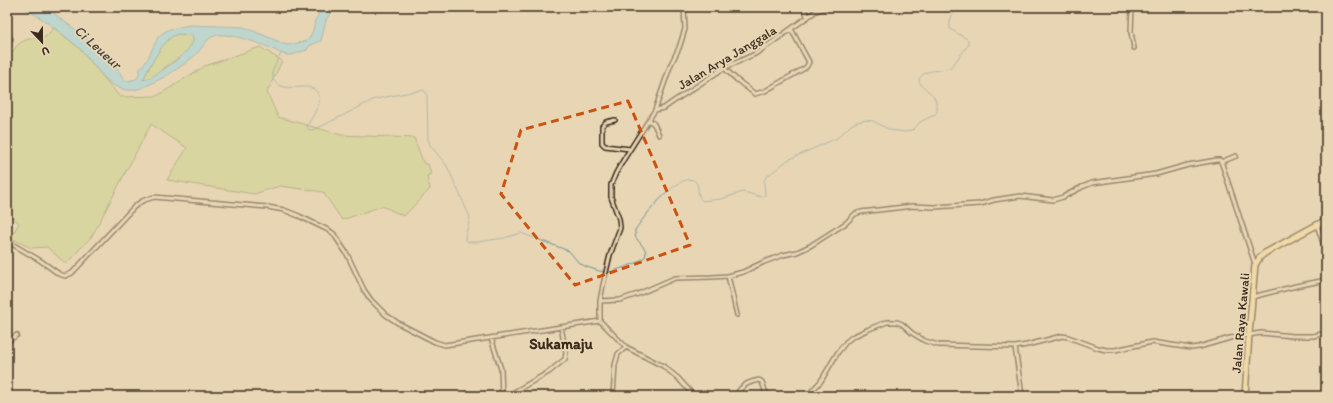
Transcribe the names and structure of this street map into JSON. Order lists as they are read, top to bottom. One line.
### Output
{"streets":{"highway":["Jalan Raya Kawali"],"street":["Jalan Arya Janggala"]},"districts":["Sukamaju"],"water":["Ci Leueur"],"north":"bottom"}
